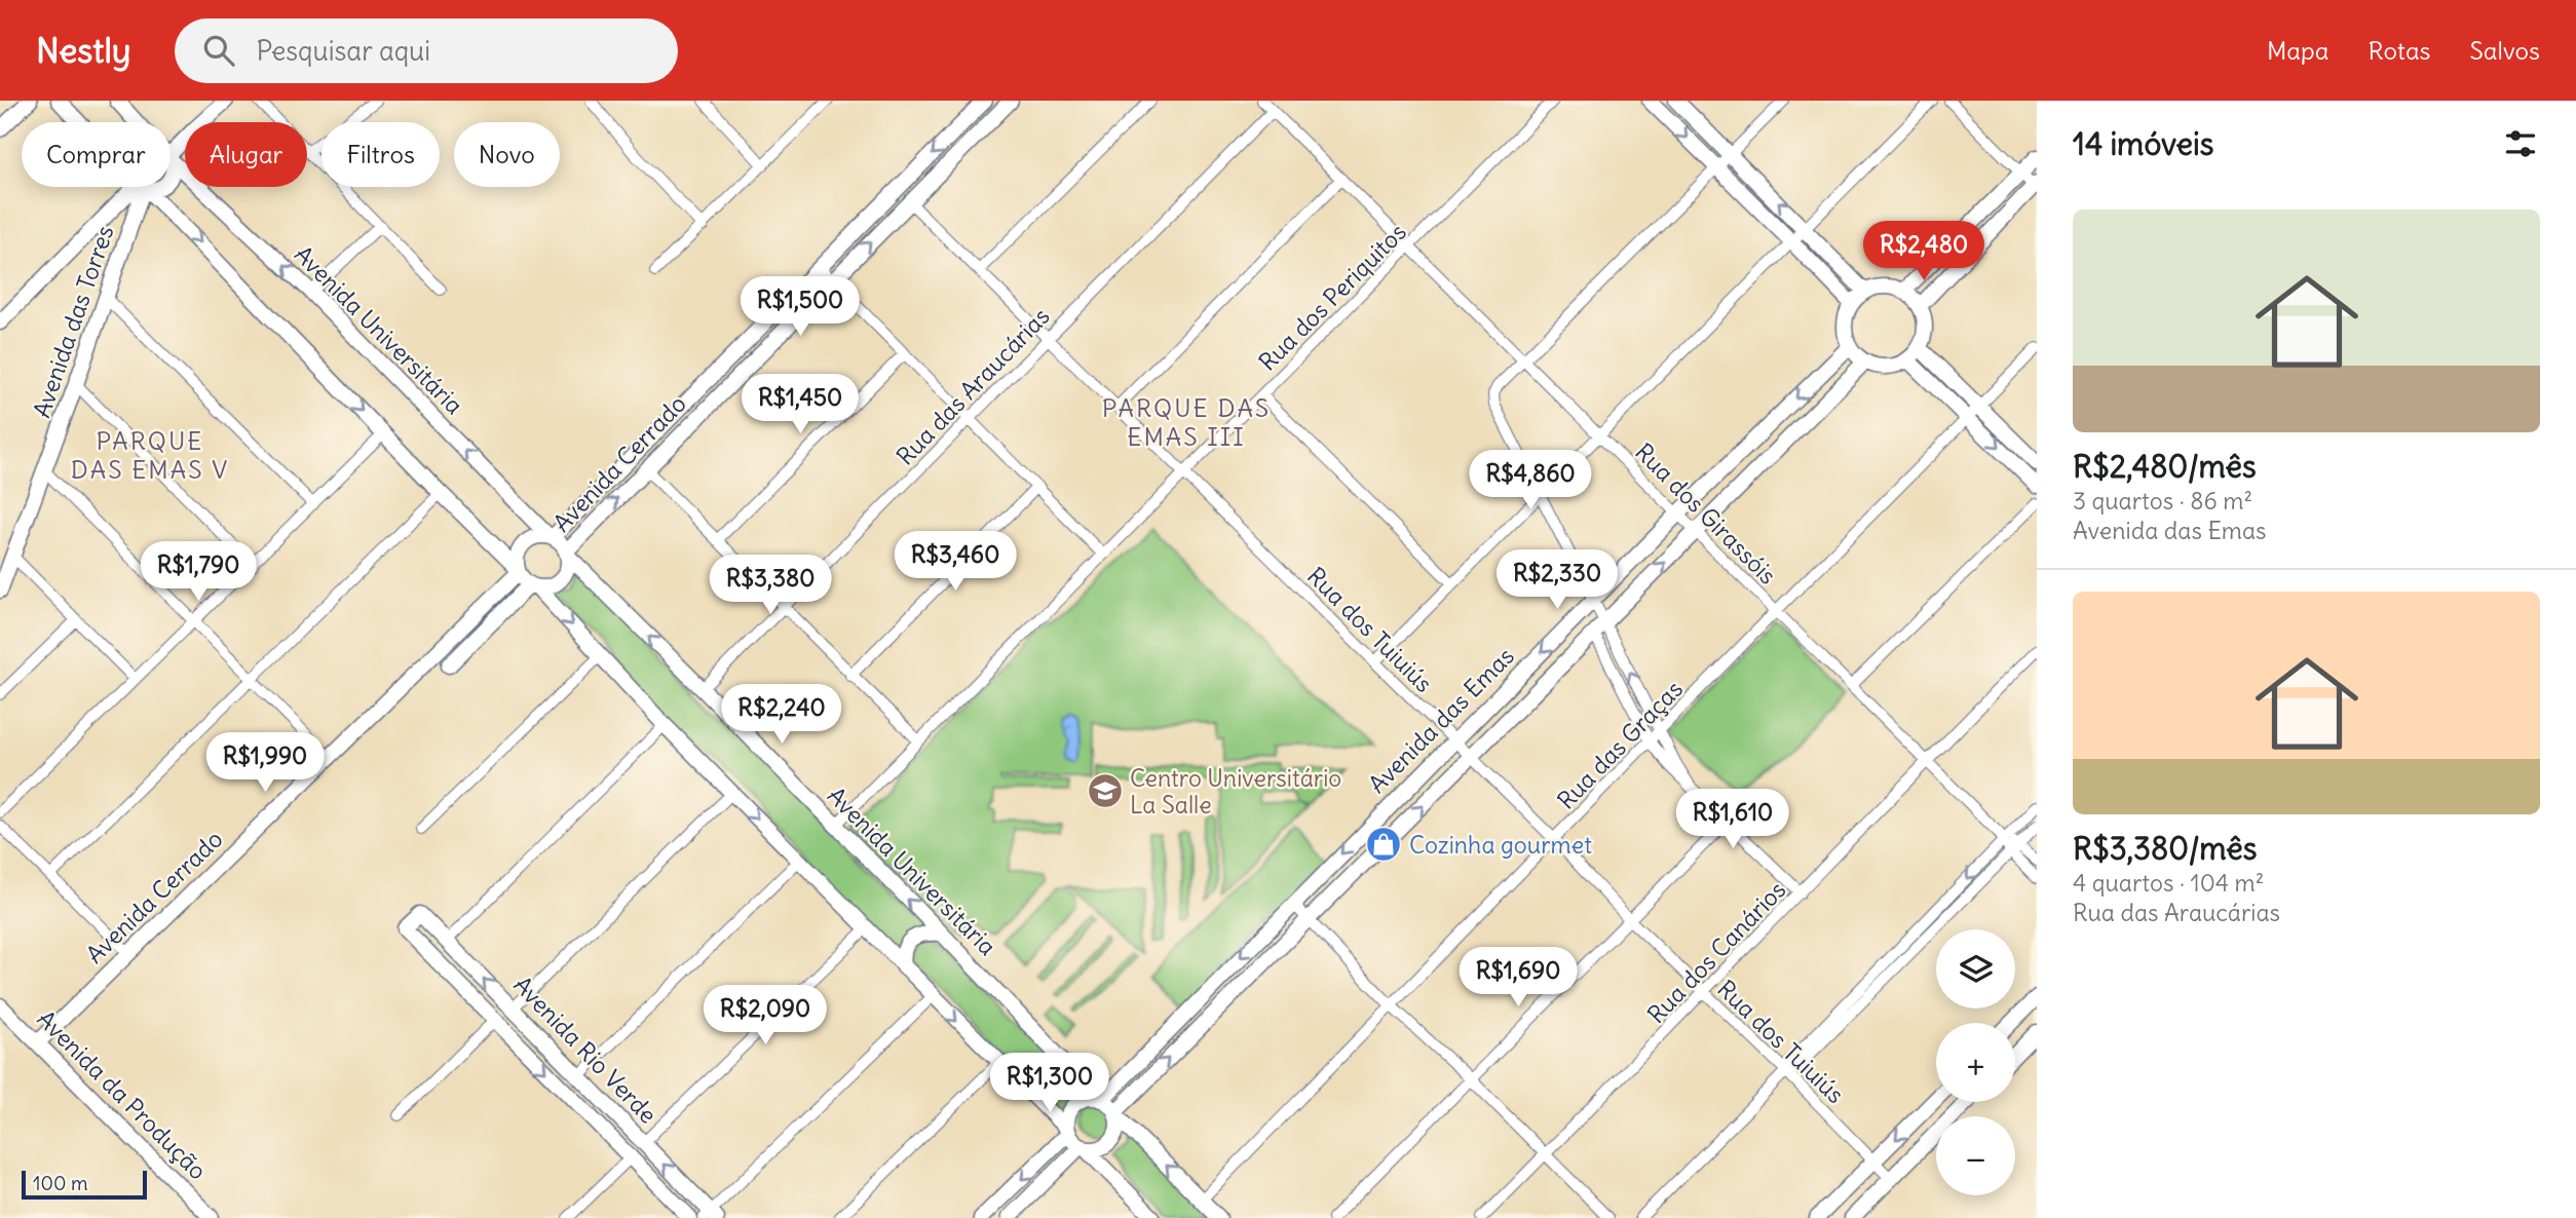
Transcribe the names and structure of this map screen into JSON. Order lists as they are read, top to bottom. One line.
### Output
{"streets":{"street":["Rua dos Periquitos","Avenida das Torres","Avenida Universitária","Rua das Araucárias","Avenida Cerrado","Rua dos Girassóis","Rua dos Tuiuiús","Avenida das Emas","Rua das Graças","Rua dos Canários","Avenida Rio Verde","Avenida da Produção"]},"crossings":[["Rua dos Periquitos","Avenida Universitária"],["Rua dos Periquitos","Rua dos Girassóis"],["Rua dos Periquitos","Rua dos Tuiuiús"],["Avenida Universitária","Rua das Araucárias"],["Avenida Universitária","Avenida Cerrado"],["Avenida Universitária","Avenida das Emas"],["Rua das Araucárias","Rua dos Girassóis"],["Rua das Araucárias","Rua dos Tuiuiús"],["Avenida Cerrado","Rua dos Tuiuiús"],["Avenida Cerrado","Avenida da Produção"],["Rua dos Girassóis","Avenida das Emas"],["Rua dos Girassóis","Rua das Graças"],["Rua dos Girassóis","Rua dos Canários"],["Rua dos Tuiuiús","Avenida das Emas"],["Rua dos Tuiuiús","Rua das Graças"],["Rua dos Tuiuiús","Rua dos Canários"]],"districts":["PARQUE DAS EMAS III","PARQUE DAS EMAS V"],"places":{"school or university":["Centro Universitário La Salle"],"shop":["Cozinha gourmet"]},"scale_bar":"100 m","page":{"header":"Nestly","search":"Pesquisar aqui","nav":["Mapa","Rotas","Salvos"],"heading":"14 imóveis","chip":["Comprar","Alugar","Filtros","Novo"],"list":[{"name":"R$2,480/mês","note":"3 quartos · 86 m² · Avenida das Emas"},{"name":"R$3,380/mês","note":"4 quartos · 104 m² · Rua das Araucárias"}],"price":["R$2,480","R$1,500","R$1,450","R$4,860","R$3,460","R$1,790","R$2,330","R$3,380","R$2,240","R$1,990","R$1,610","R$1,690","R$2,090","R$1,300"],"map_buttons":["+","−"],"scale":"100 m"}}
